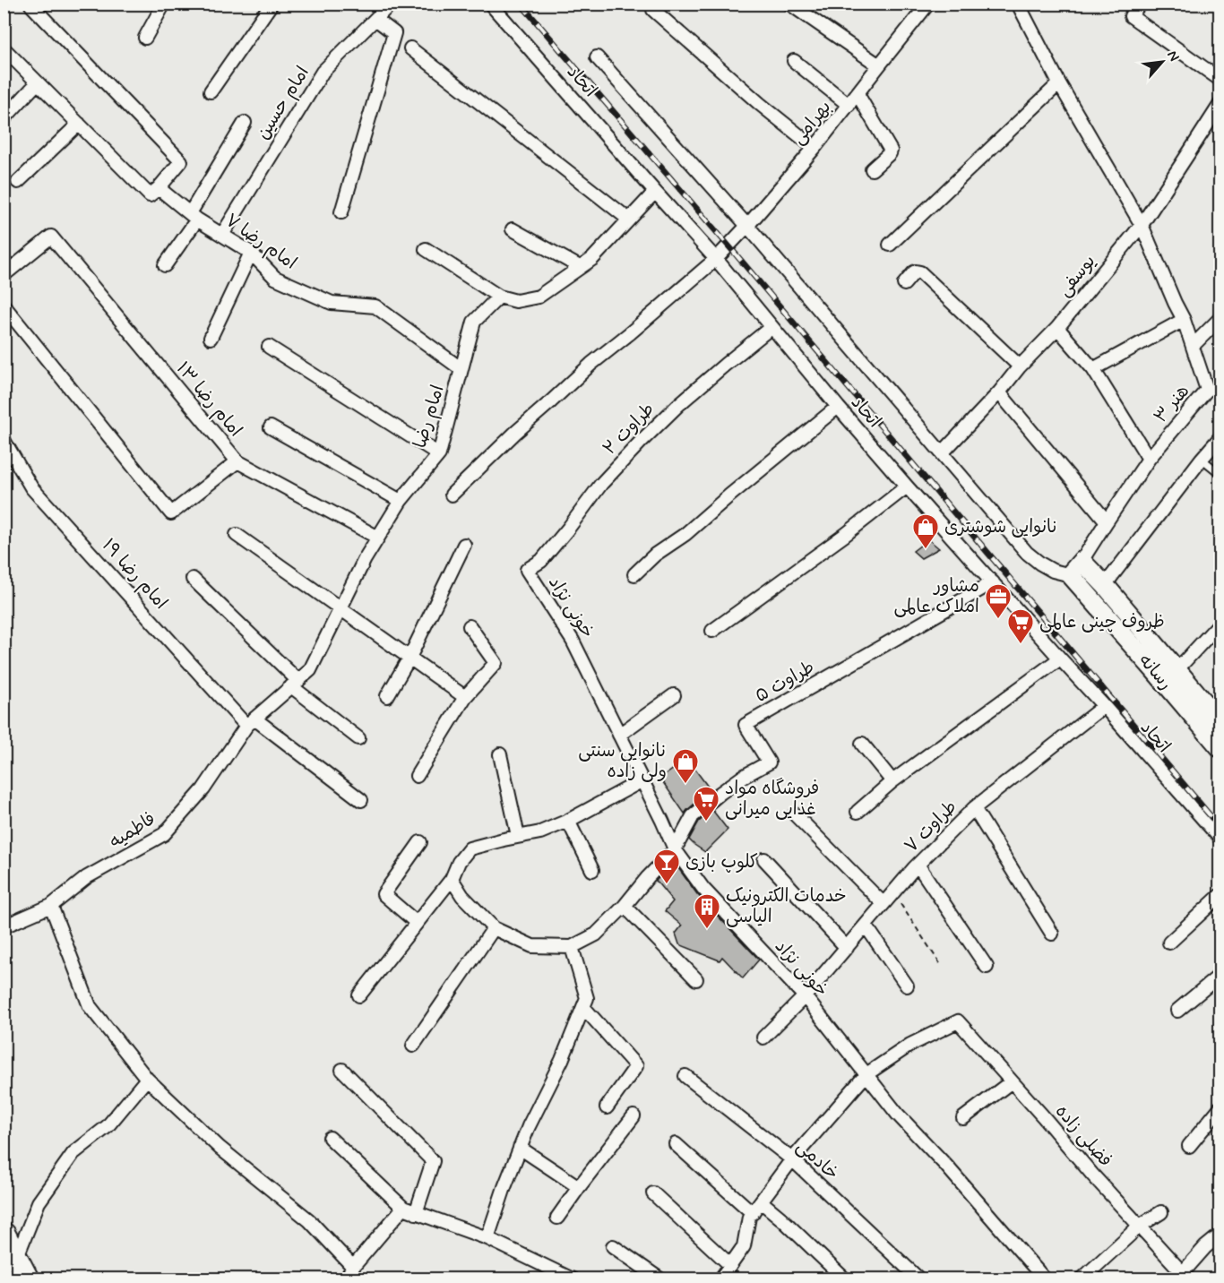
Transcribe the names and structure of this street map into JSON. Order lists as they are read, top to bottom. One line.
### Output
{"streets":{"street":["اتحاد","امام حسین","بهرامی","امام رضا ۷","یوسفی","امام رضا ۱۳","هنر ۳","امام رضا","طراوت ۲","امام رضا ۱۹","خونی نژاد","رسانه","طراوت ۵","طراوت ۷","فاطمیه","فضلی زاده","خادمی"]},"crossings":[["اتحاد","بهرامی"],["اتحاد","طراوت ۲"],["اتحاد","طراوت ۵"],["اتحاد","طراوت ۷"],["امام حسین","امام رضا ۷"],["امام رضا ۷","امام رضا"],["یوسفی","هنر ۳"],["امام رضا ۱۳","امام رضا"],["هنر ۳","رسانه"],["امام رضا","امام رضا ۱۹"],["امام رضا","فاطمیه"],["طراوت ۲","خونی نژاد"],["امام رضا ۱۹","فاطمیه"],["خونی نژاد","طراوت ۵"],["خونی نژاد","طراوت ۷"],["خونی نژاد","فضلی زاده"]],"places":{"shop":["نانوایی شوشتری","نانوایی سنتی ولی زاده"],"office":["مشاور املاک عالمی"],"supermarket":["ظروف چینی عالمی","فروشگاه مواد غذایی میرانی"],"bar":["کلوپ بازی"],"building":["خدمات الکترونیک الیاسی"]},"north":"top right"}
